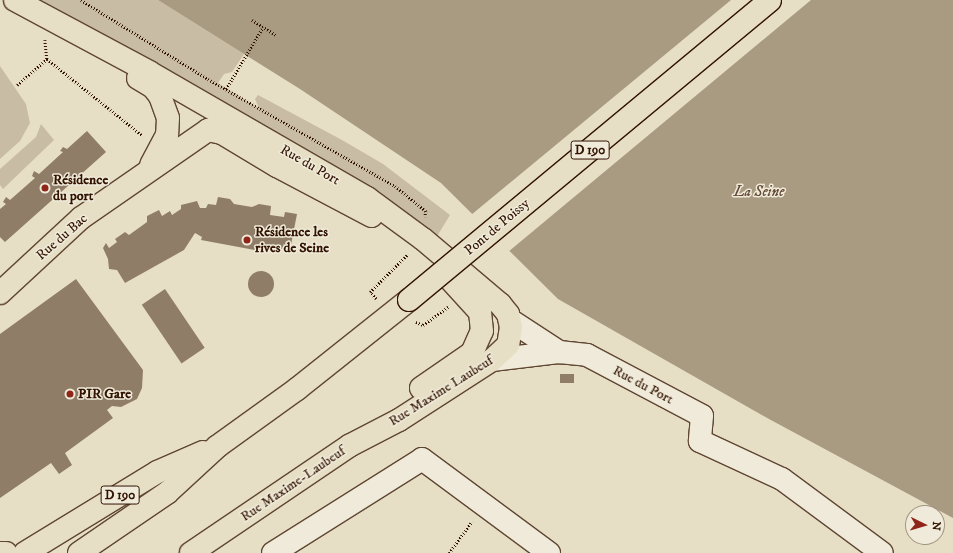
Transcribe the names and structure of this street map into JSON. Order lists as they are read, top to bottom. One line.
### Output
{"streets":{"main road":["D 190","Rue du Port","Pont de Poissy","Rue du Bac","Rue Maxime Laubeuf","Rue Maxime-Laubeuf"]},"crossings":[["D 190","Pont de Poissy"],["Rue du Port","Rue du Bac"],["Rue du Port","Rue Maxime Laubeuf"],["Rue du Bac","Rue Maxime Laubeuf"],["Rue du Bac","Rue Maxime-Laubeuf"],["Rue Maxime Laubeuf","Rue Maxime-Laubeuf"]],"water":["La Seine"],"places":["Résidence du port","Résidence les rives de Seine","PIR Gare"],"north":"right"}
